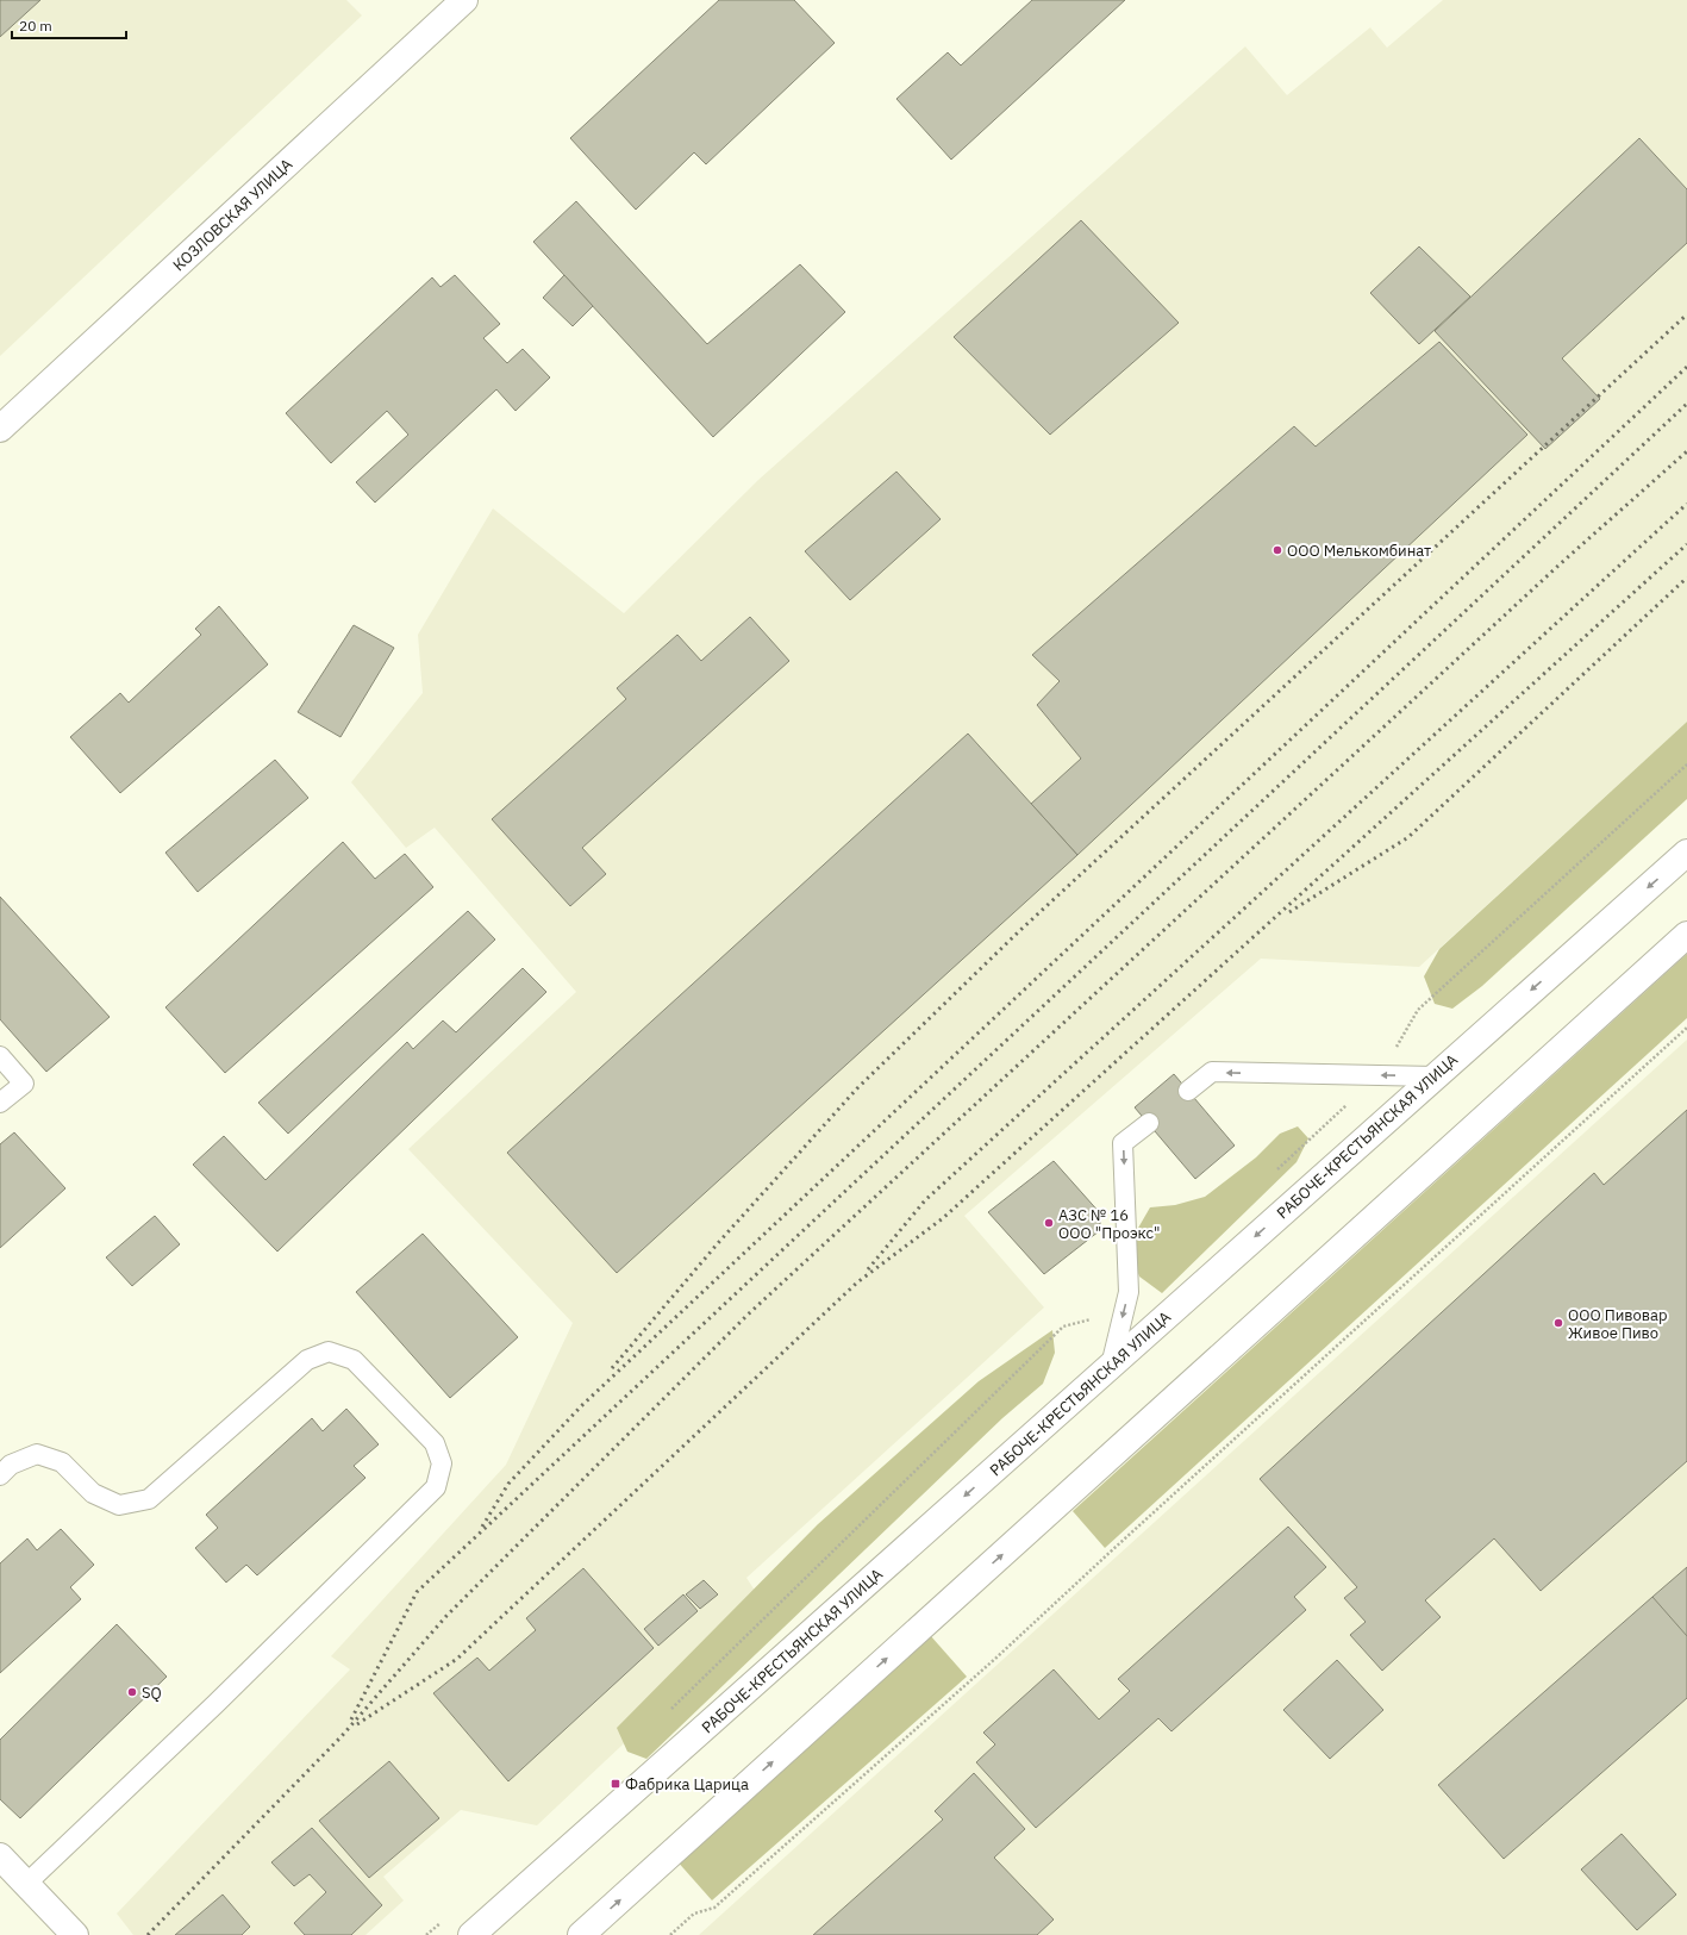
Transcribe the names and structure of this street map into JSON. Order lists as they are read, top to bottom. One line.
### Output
{"streets":{"main road":["КОЗЛОВСКАЯ УЛИЦА","РАБОЧЕ-КРЕСТЬЯНСКАЯ УЛИЦА"]},"places":{"other":["ООО Мелькомбинат","АЗС № 16 ООО \"Проэкс\"","ООО Пивовар Живое Пиво","SQ"],"transit":["Фабрика Царица"]},"scale_bar":"20 m"}
